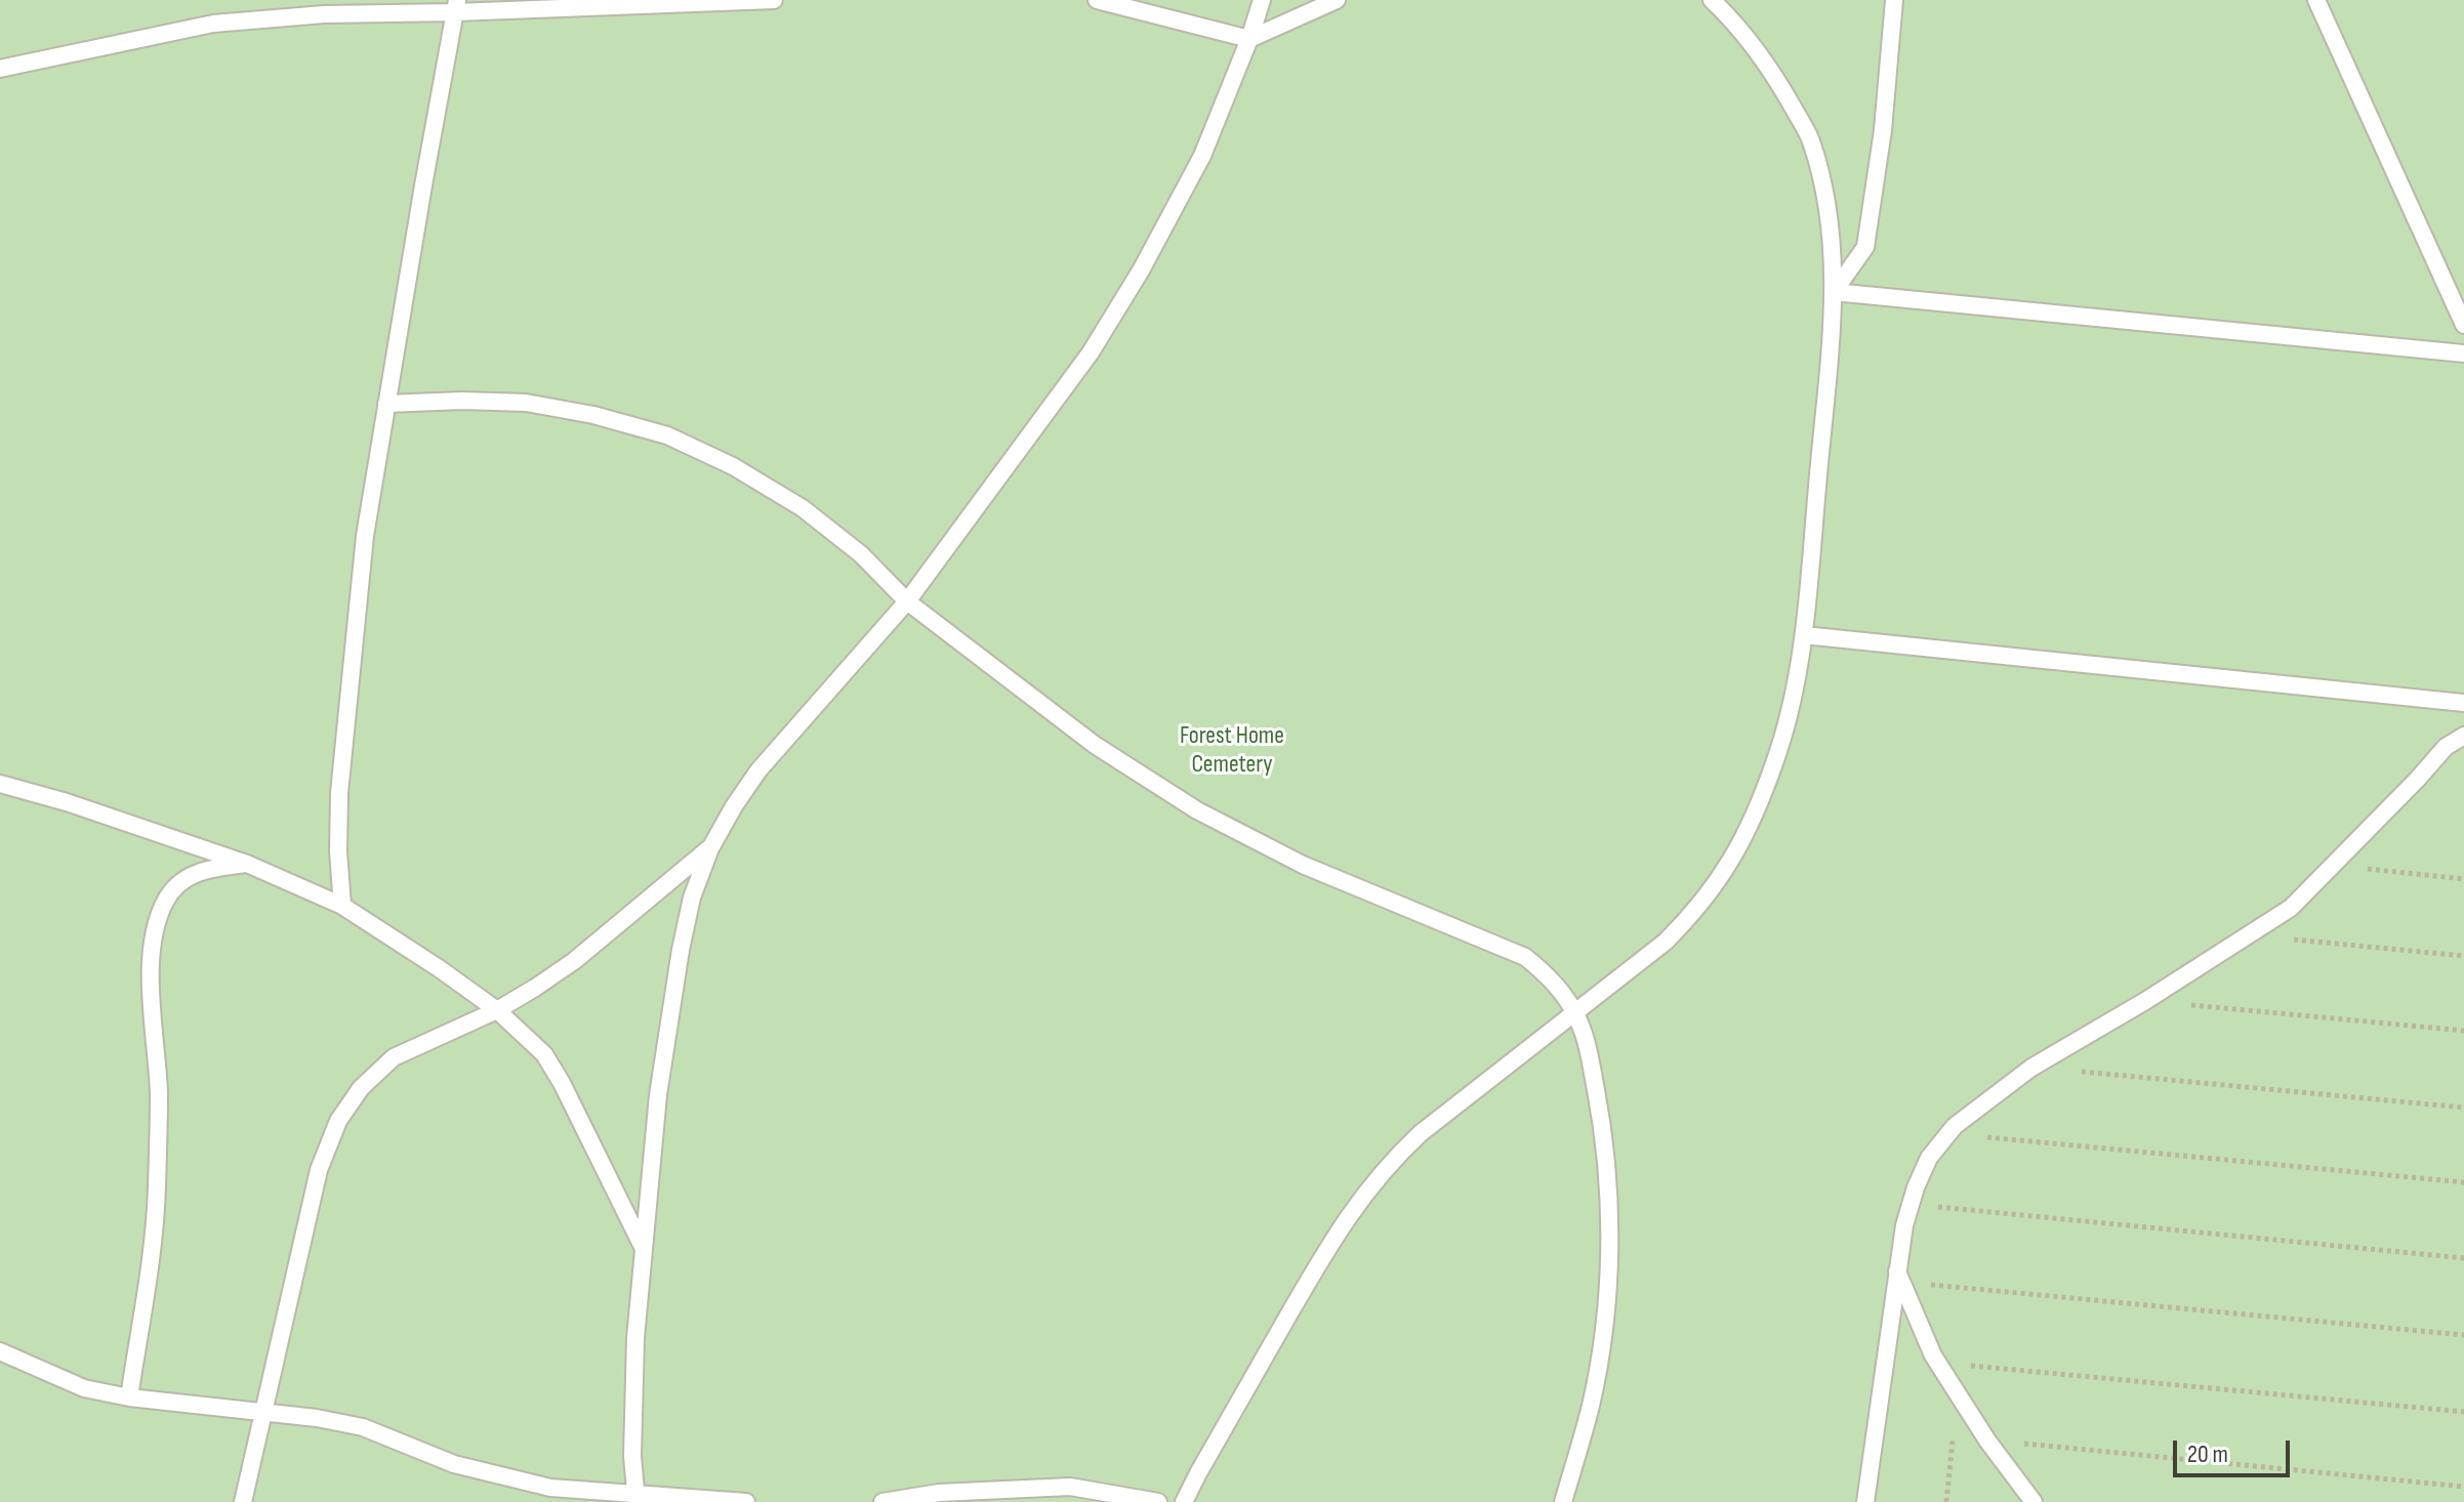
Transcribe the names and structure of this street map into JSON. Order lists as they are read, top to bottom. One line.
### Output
{"parks":["Forest Home Cemetery"],"scale_bar":"20 m"}
